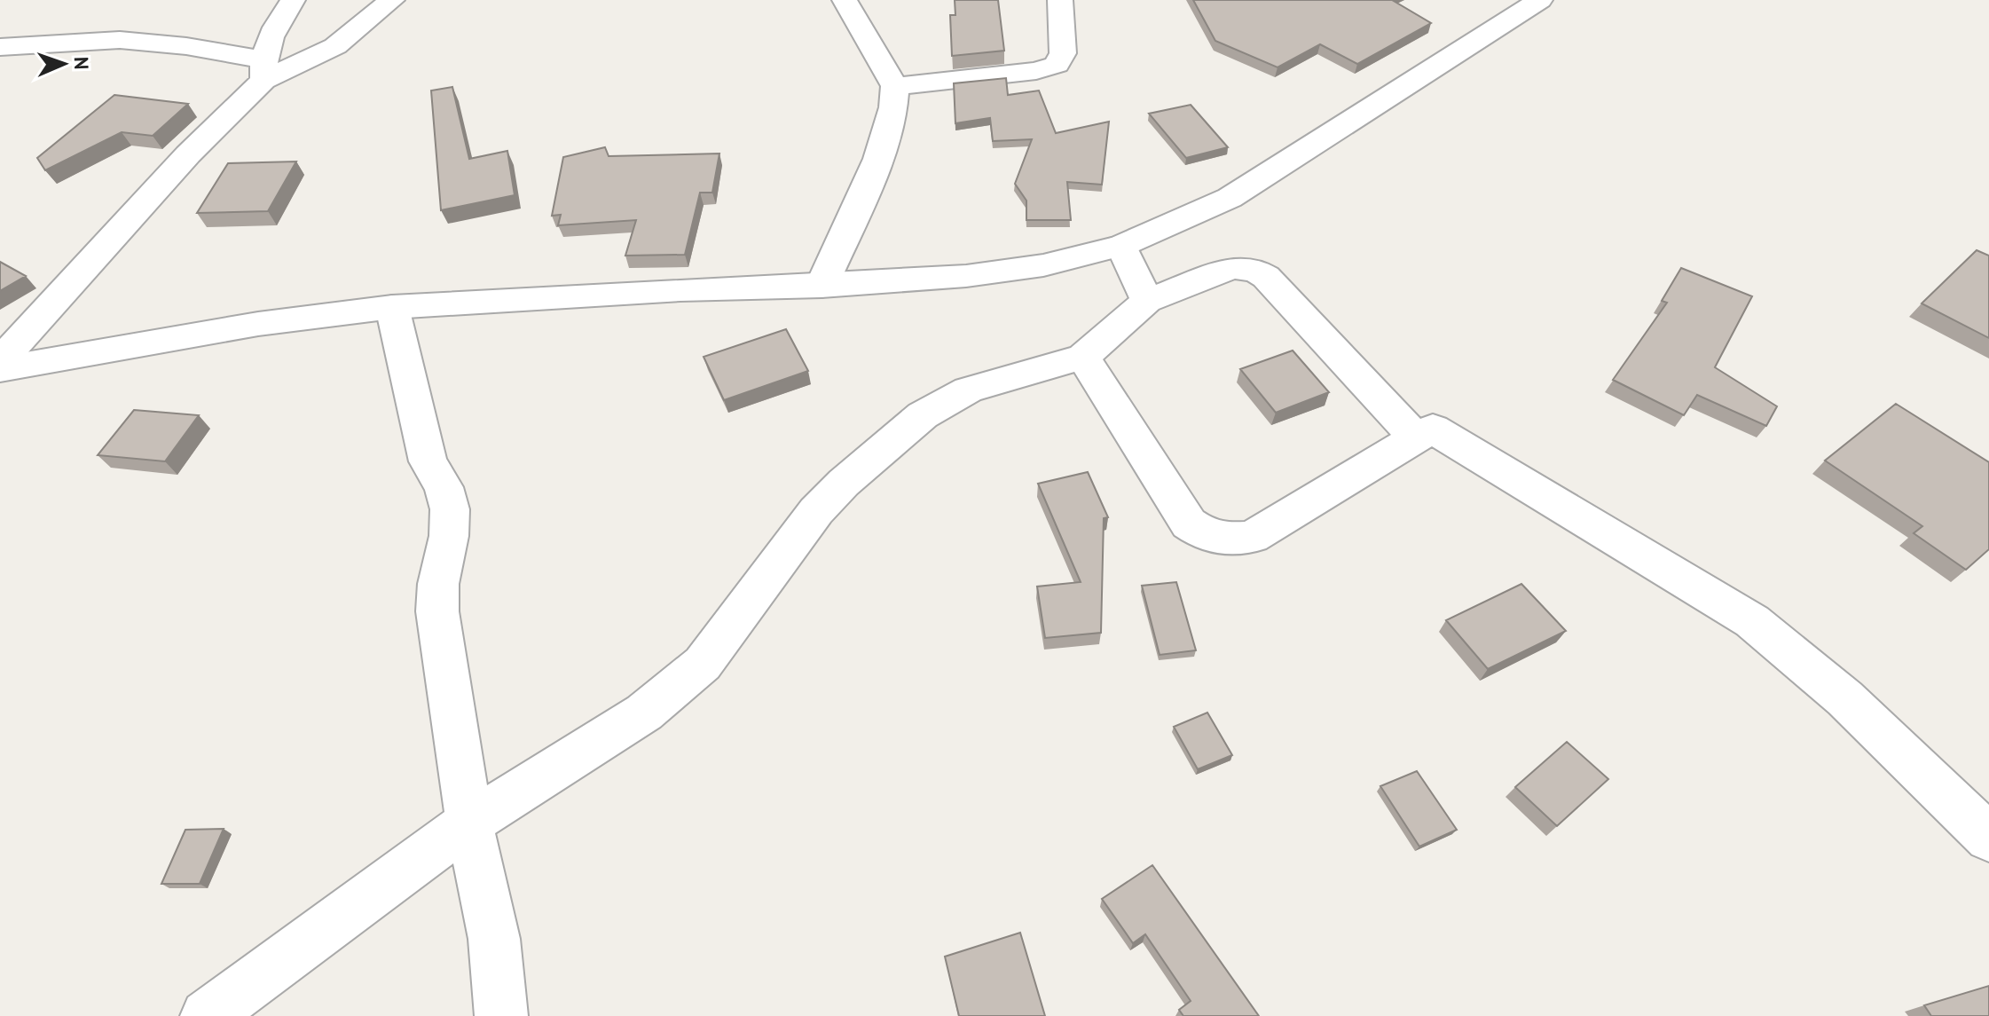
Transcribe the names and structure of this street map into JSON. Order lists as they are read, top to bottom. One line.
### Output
{"north":"right"}
